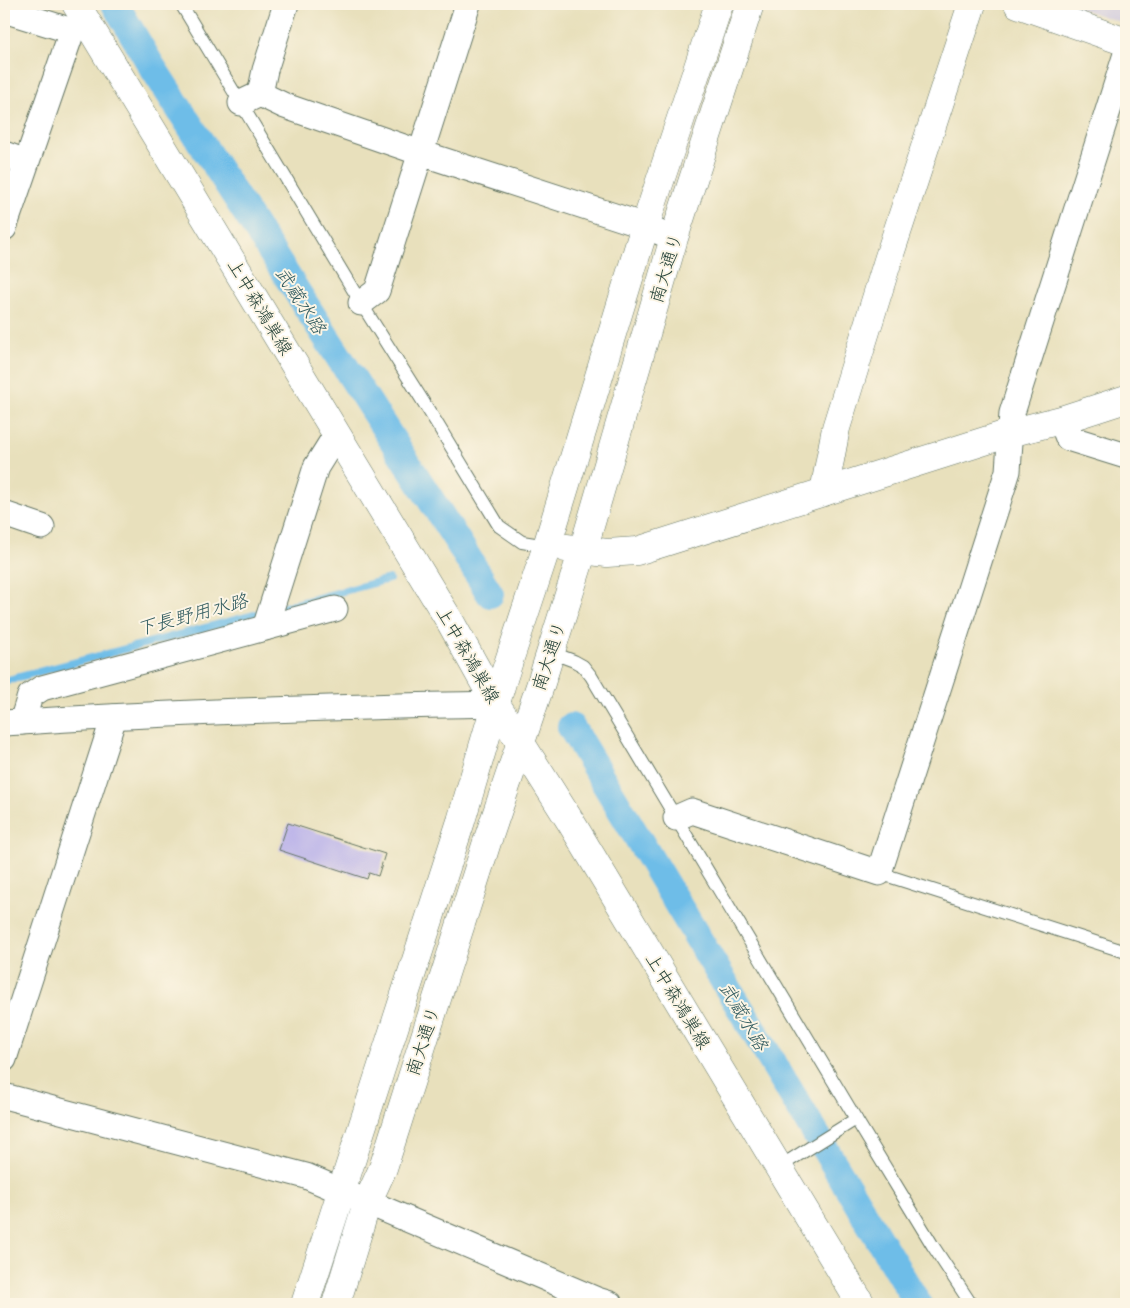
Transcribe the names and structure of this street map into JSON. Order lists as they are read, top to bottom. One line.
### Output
{"streets":{"street":["南大通り","上中森鴻巣線"]},"crossings":[["南大通り","上中森鴻巣線"]],"water":["武蔵水路","下長野用水路"]}
